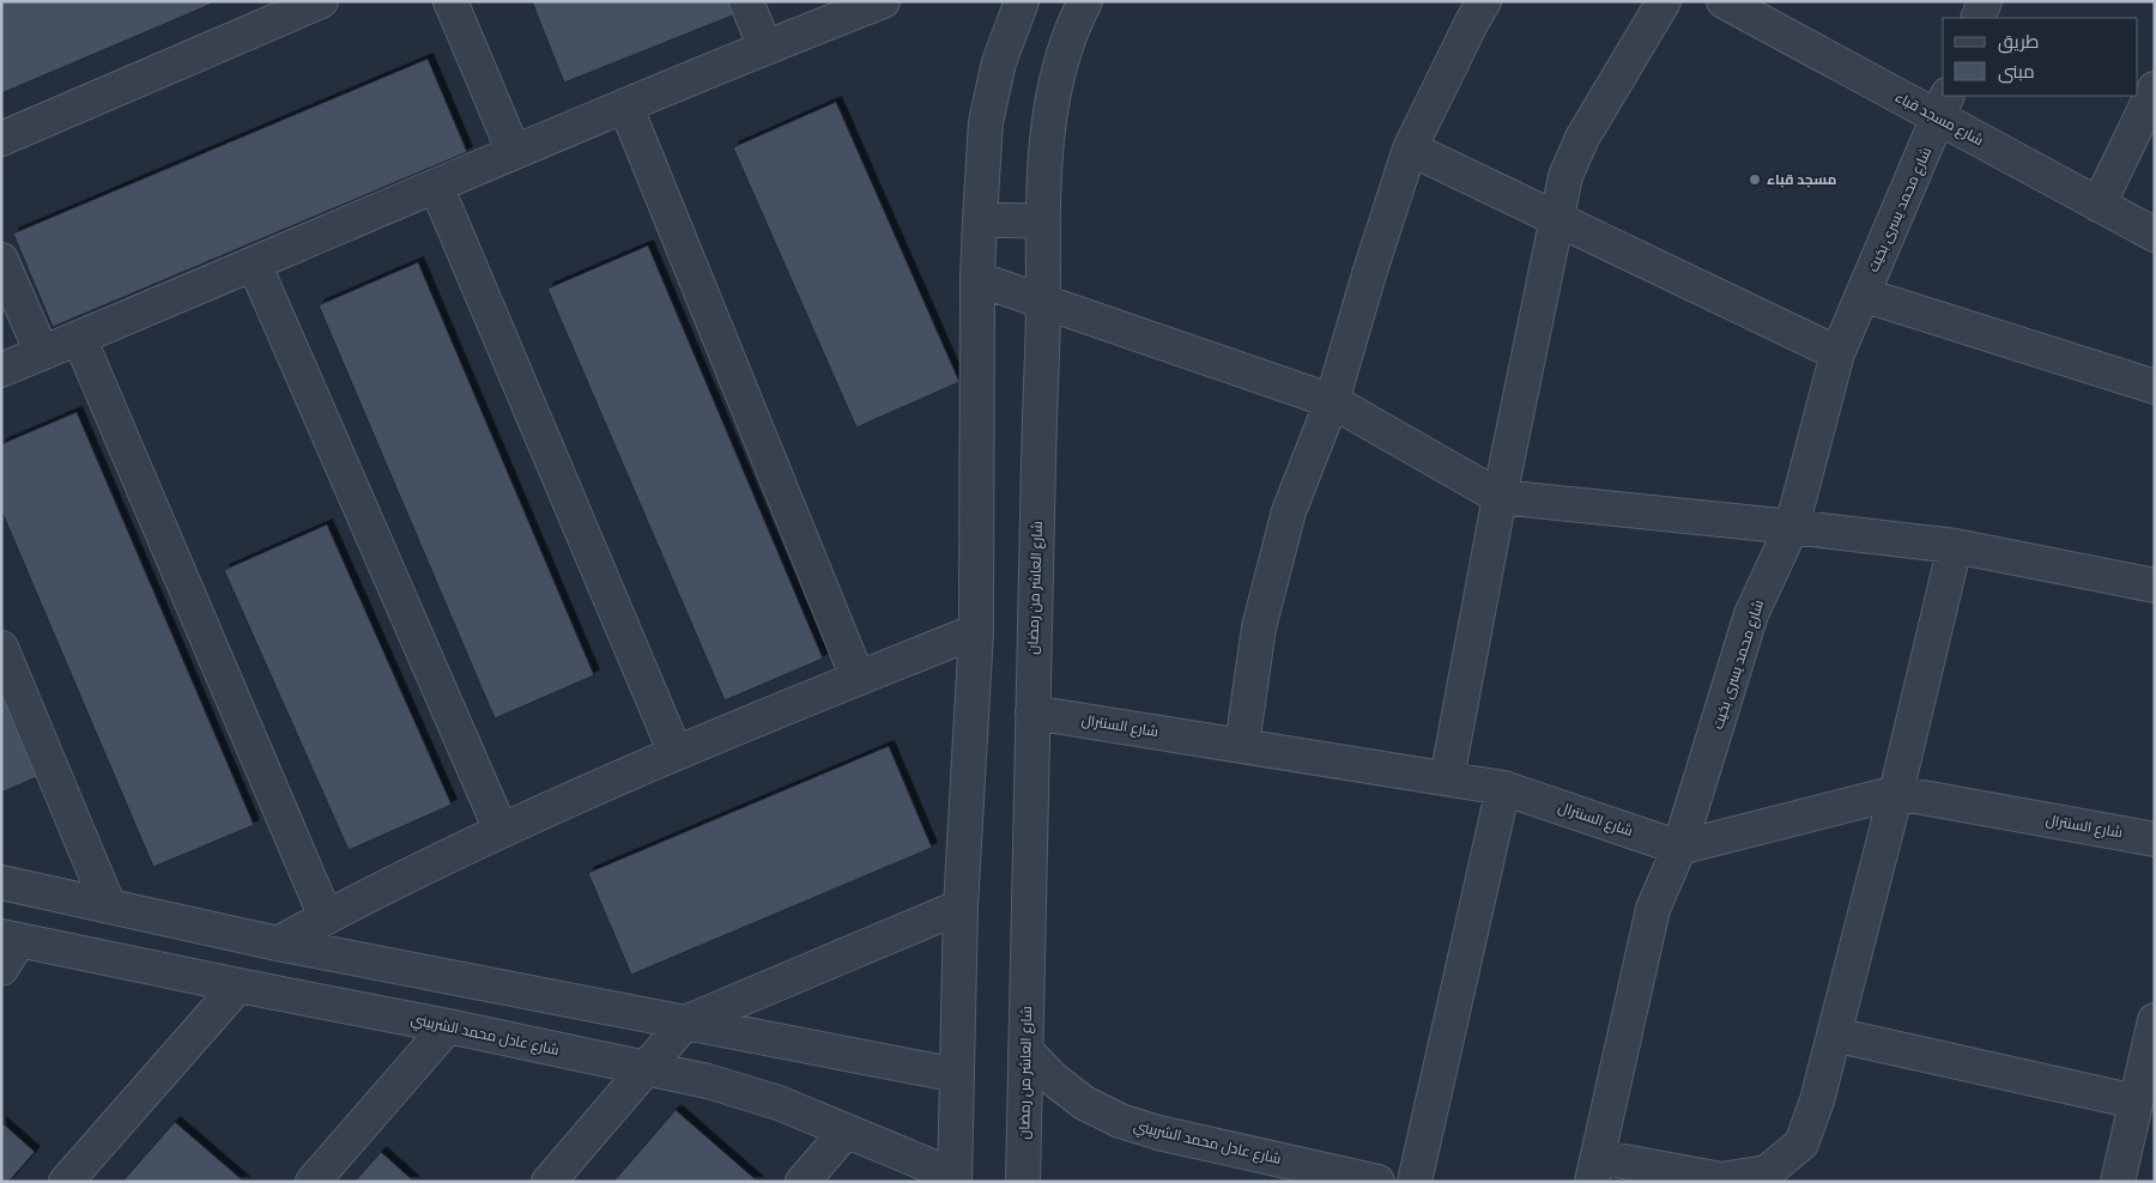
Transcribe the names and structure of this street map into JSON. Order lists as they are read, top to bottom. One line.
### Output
{"streets":{"street":["شارع مسجد قباء","شارع محمد يسرى بخيت","شارع العاشر من رمضان","شارع السنترال","شارع عادل محمد الشربيني"]},"crossings":[["شارع مسجد قباء","شارع محمد يسرى بخيت"],["شارع محمد يسرى بخيت","شارع السنترال"],["شارع العاشر من رمضان","شارع السنترال"],["شارع العاشر من رمضان","شارع عادل محمد الشربيني"]],"places":["مسجد قباء"],"legend":["طريق","مبنى"]}
